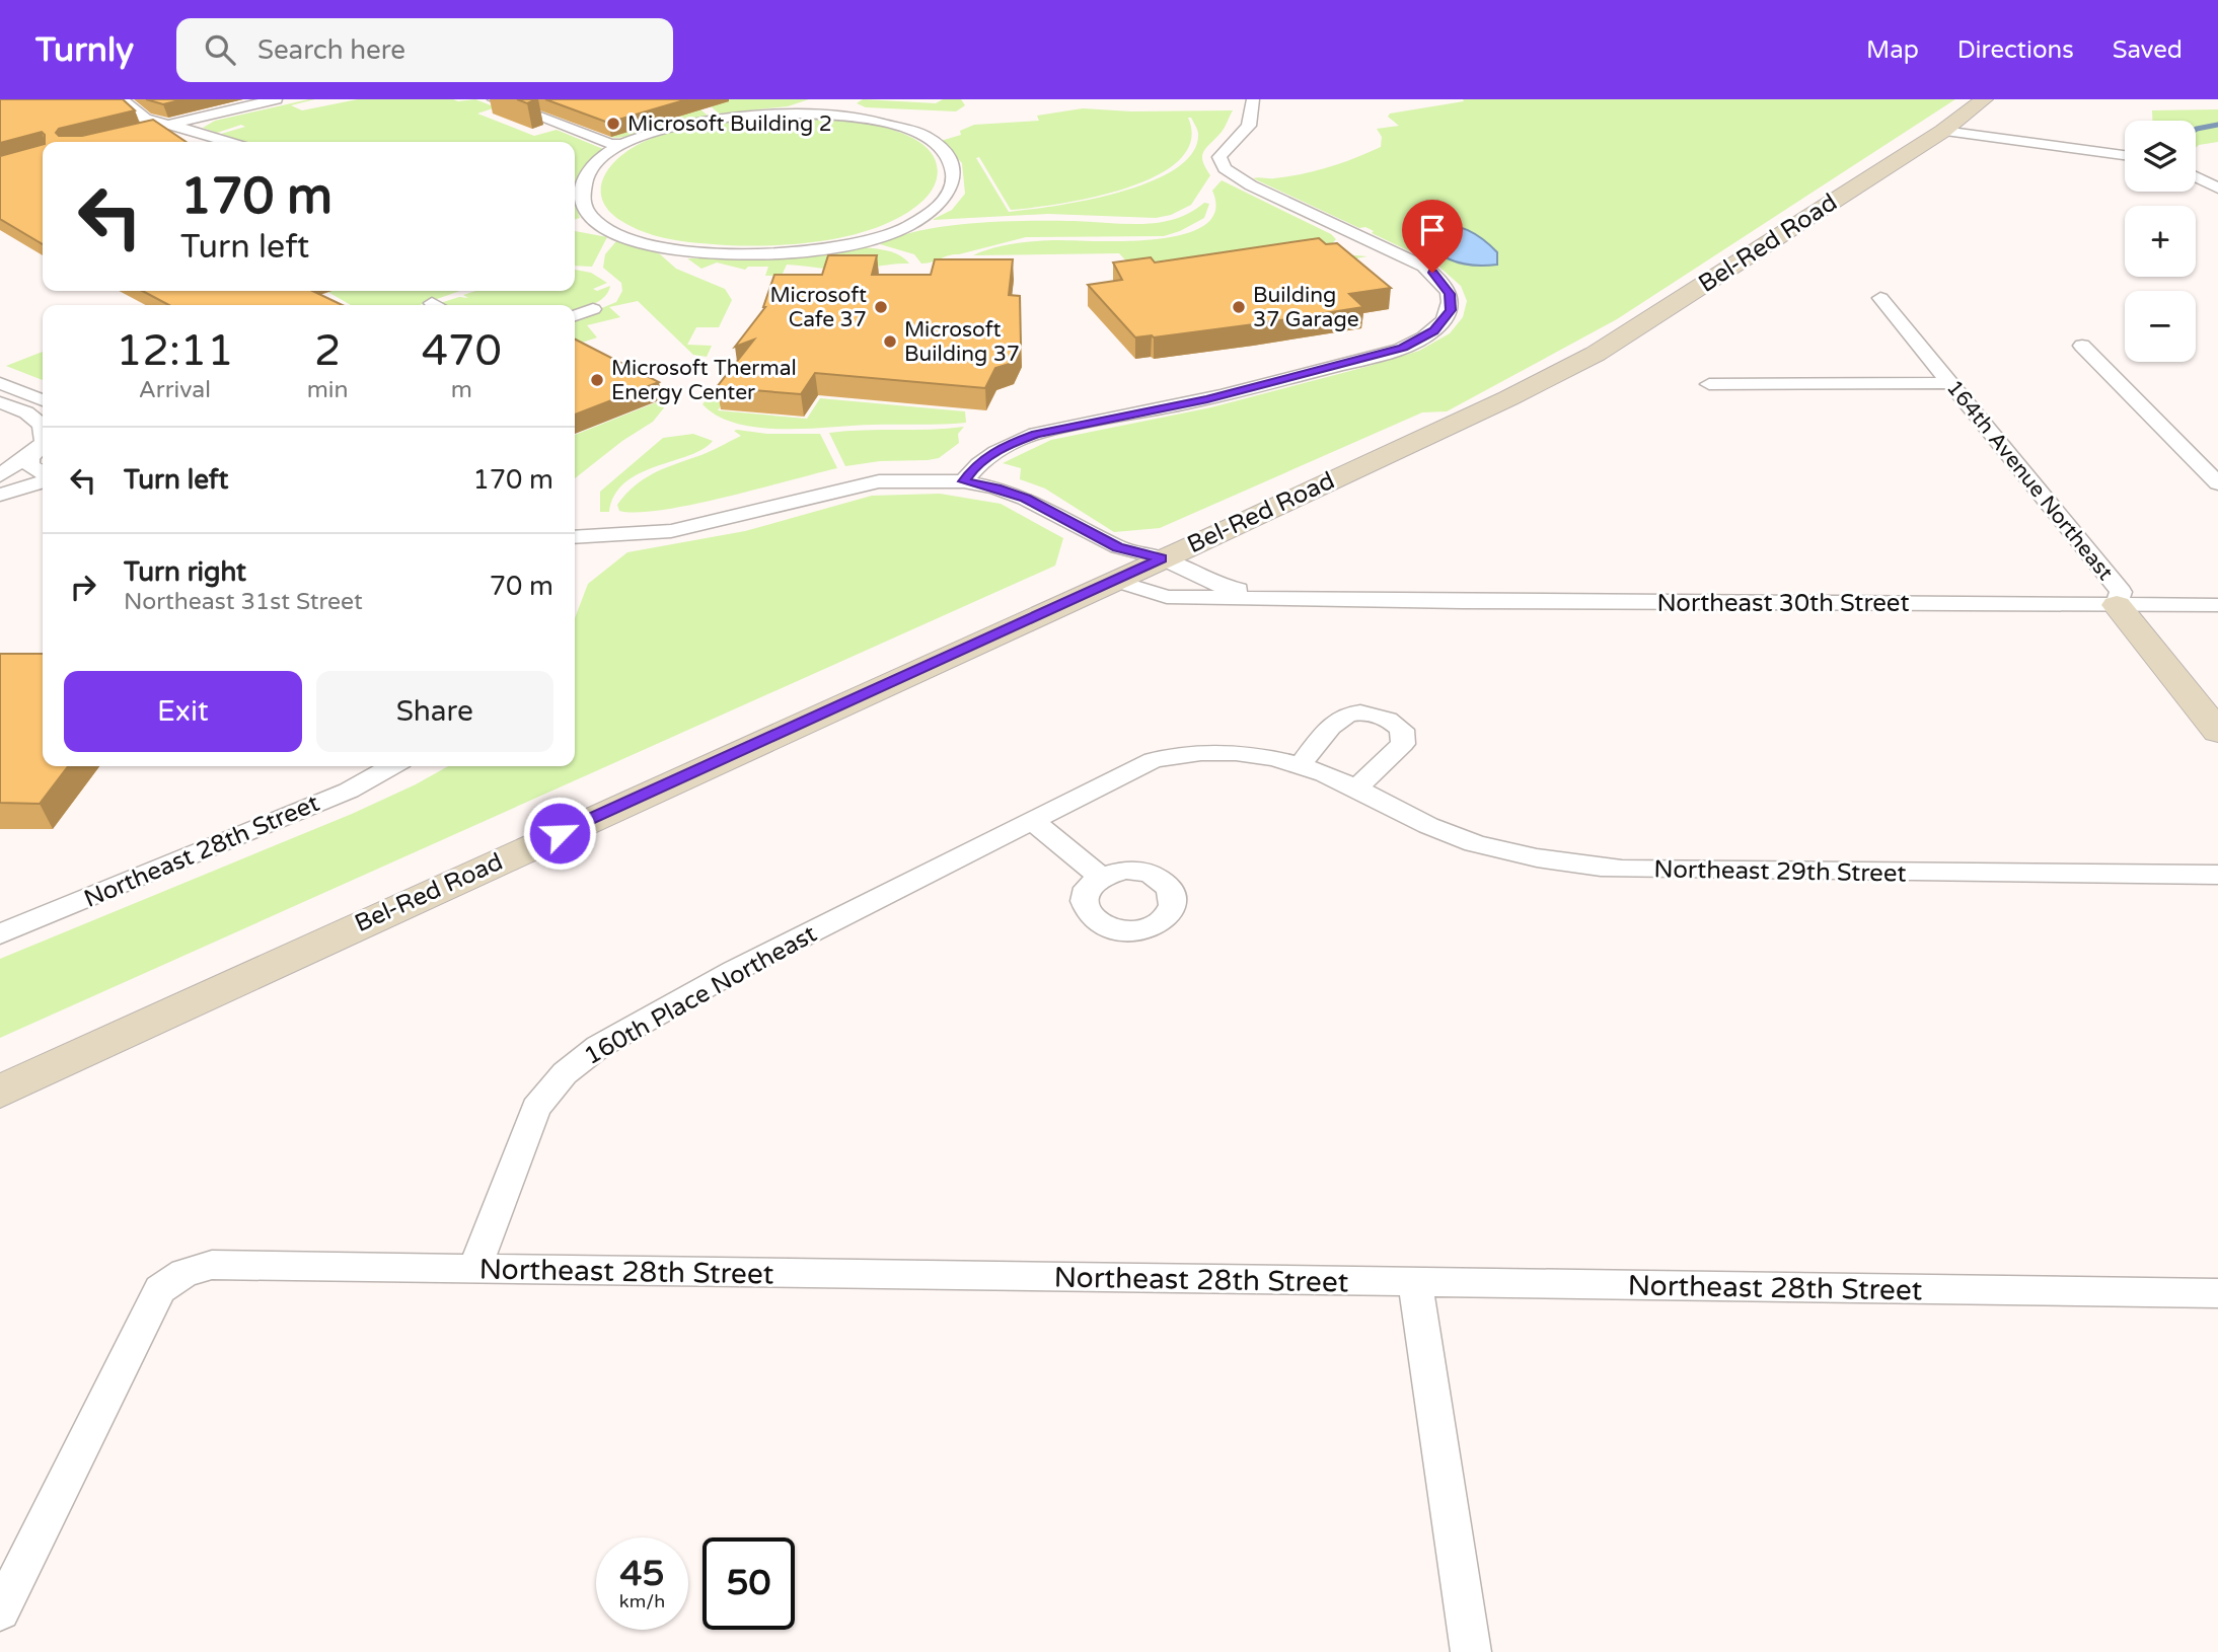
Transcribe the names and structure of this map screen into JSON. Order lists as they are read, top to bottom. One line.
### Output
{"streets":{"main road":["Bel-Red Road","164th Avenue Northeast"],"street":["Northeast 30th Street","Northeast 28th Street","Northeast 29th Street","160th Place Northeast"]},"crossings":[["Bel-Red Road","Northeast 30th Street"],["164th Avenue Northeast","Northeast 30th Street"],["Northeast 28th Street","160th Place Northeast"],["Northeast 29th Street","160th Place Northeast"]],"places":["Microsoft Building 2","Microsoft Cafe 37","Building 37 Garage","Microsoft Building 37","Microsoft Thermal Energy Center"],"page":{"header":"Turnly","search":"Search here","nav":["Map","Directions","Saved"],"map_buttons":["+","−"],"turn":["170 m","Turn left"],"eta":["12:11","Arrival","2","min","470","m"],"list":[{"name":"Turn left","value":"170 m"},{"name":"Turn right","note":"Northeast 31st Street","value":"70 m"}],"buttons":["Exit","Share"],"speed":"45 km/h","limit":"50"}}
